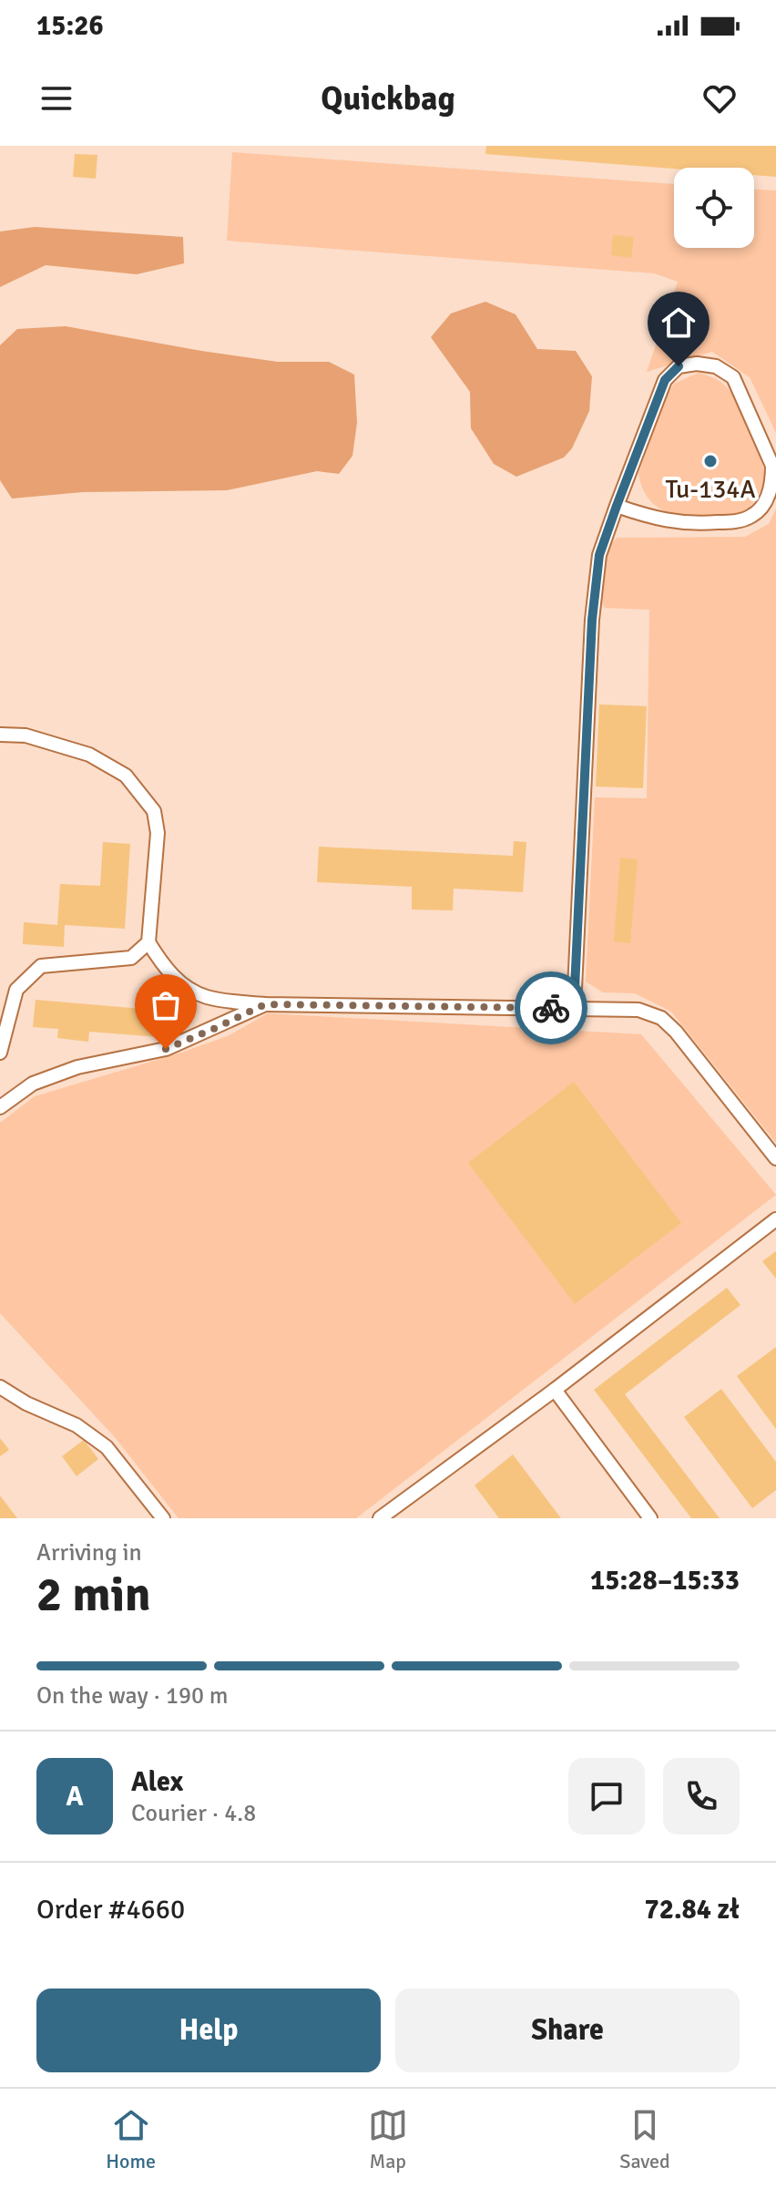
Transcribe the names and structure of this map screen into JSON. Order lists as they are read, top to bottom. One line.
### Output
{"places":["Tu-134A"],"page":{"status":"15:26","header":"Quickbag","heading":["2 min","Arriving in","15:28–15:33"],"panel":["Alex","Courier · 4.8","Order #4660","72.84 zł"],"bar":"On the way · 190 m","round":"A","buttons":["Help","Share"],"tabs":["Home","Map","Saved"]}}
